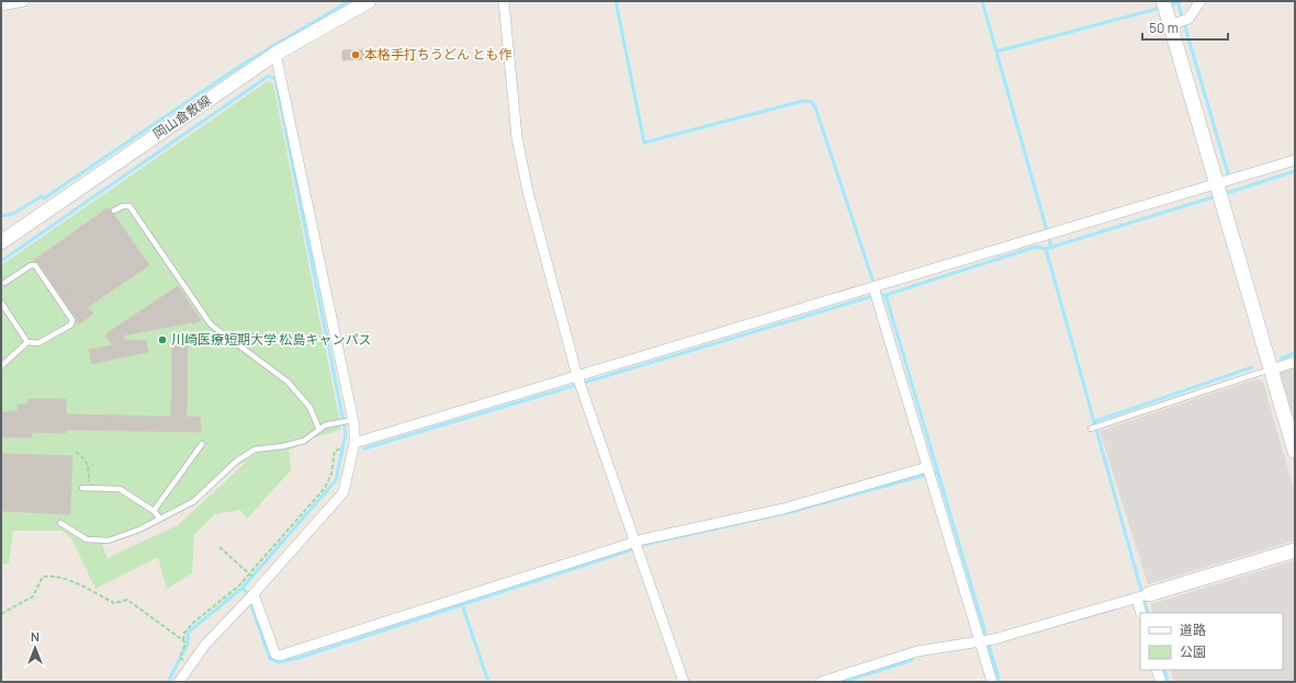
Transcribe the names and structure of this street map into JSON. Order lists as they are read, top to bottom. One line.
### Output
{"streets":{"street":["岡山倉敷線"]},"places":["本格手打ちうどん とも作","川崎医療短期大学 松島キャンパス"],"legend":["道路","公園"],"scale_bar":"50 m","north":"top"}
